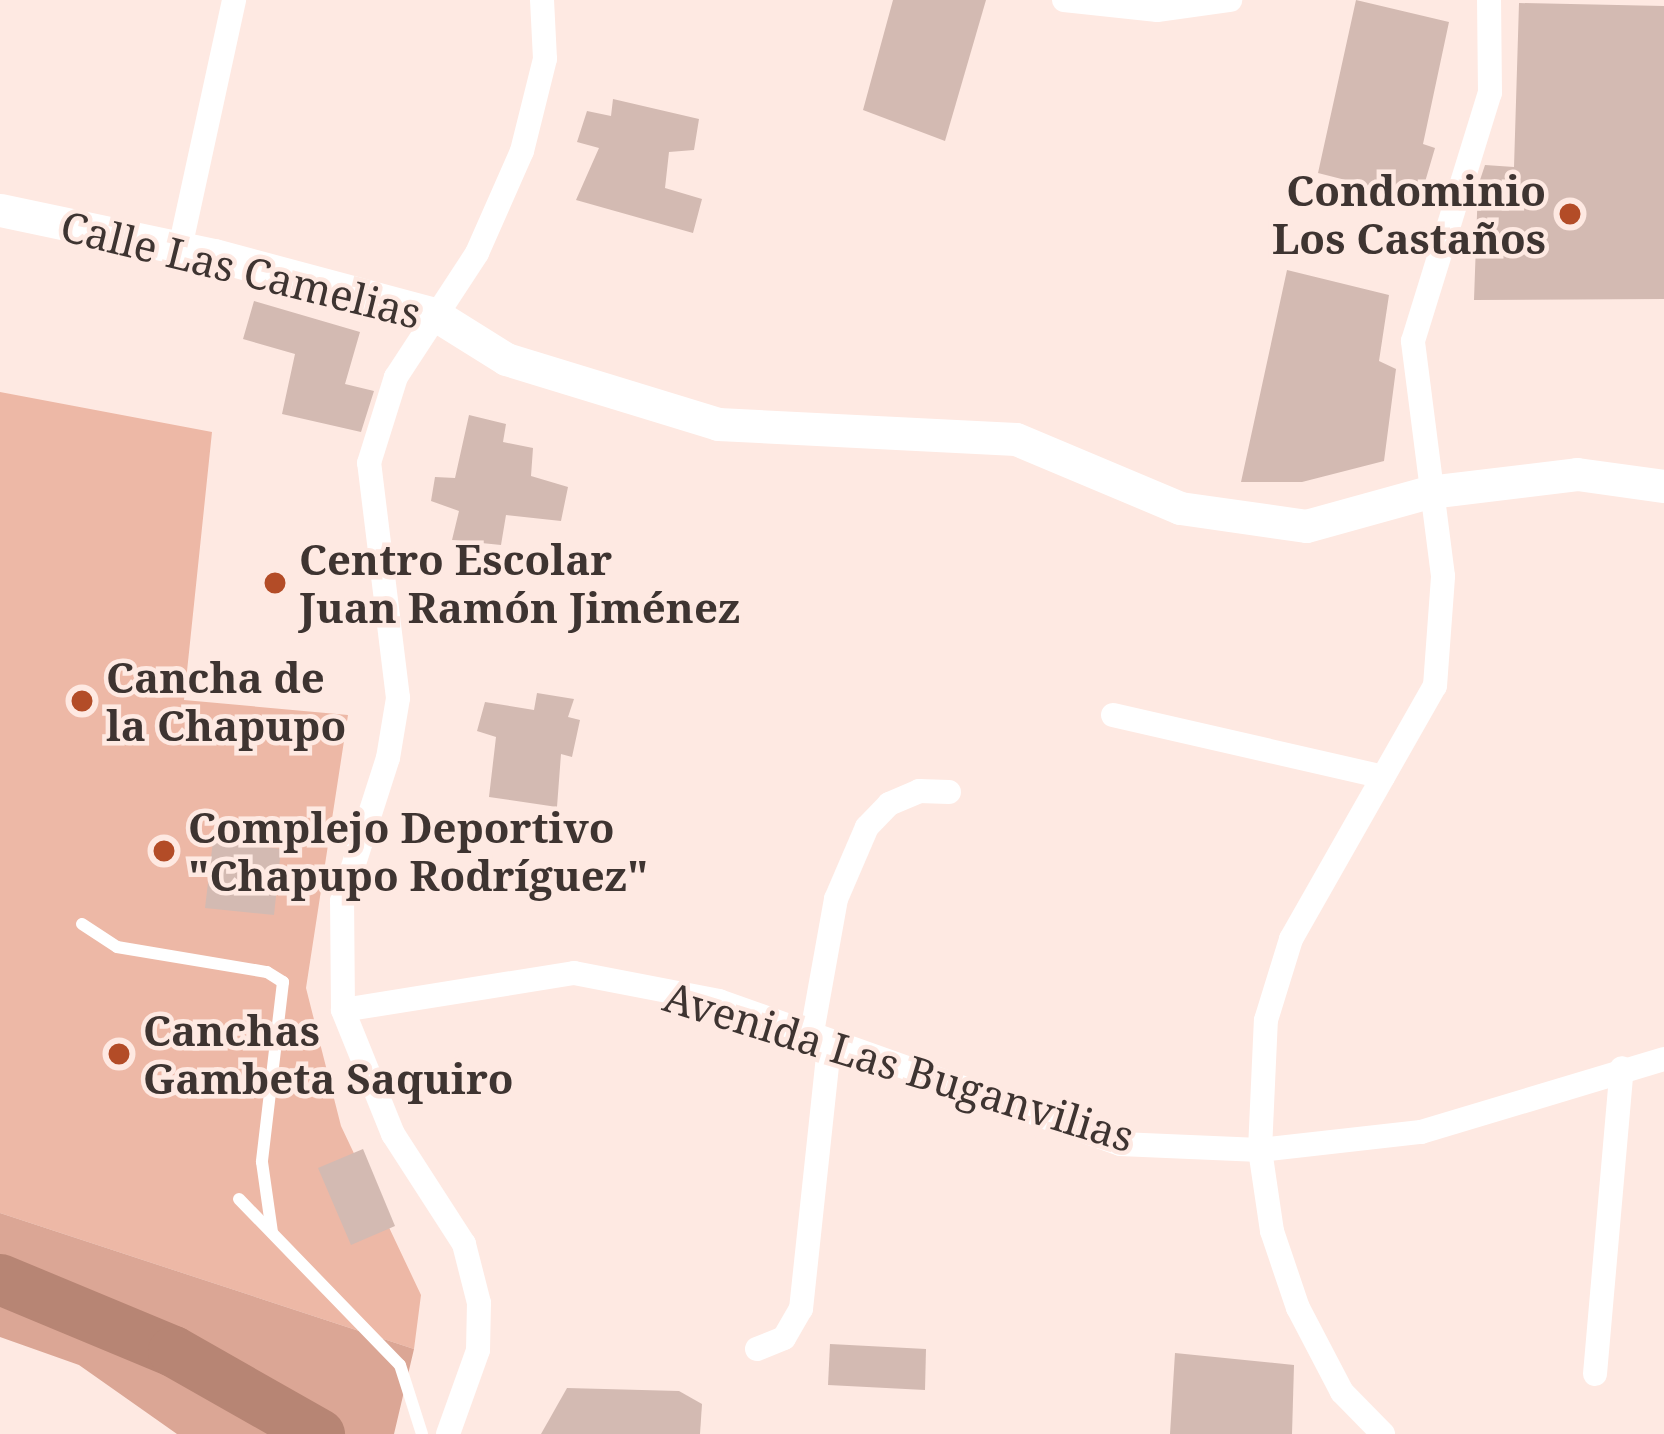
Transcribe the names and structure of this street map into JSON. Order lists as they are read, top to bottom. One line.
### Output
{"streets":{"street":["Calle Las Camelias","Avenida Las Buganvilias"]},"places":["Condominio Los Castaños","Centro Escolar Juan Ramón Jiménez","Cancha de la Chapupo","Complejo Deportivo \"Chapupo Rodríguez\"","Canchas Gambeta Saquiro"]}
